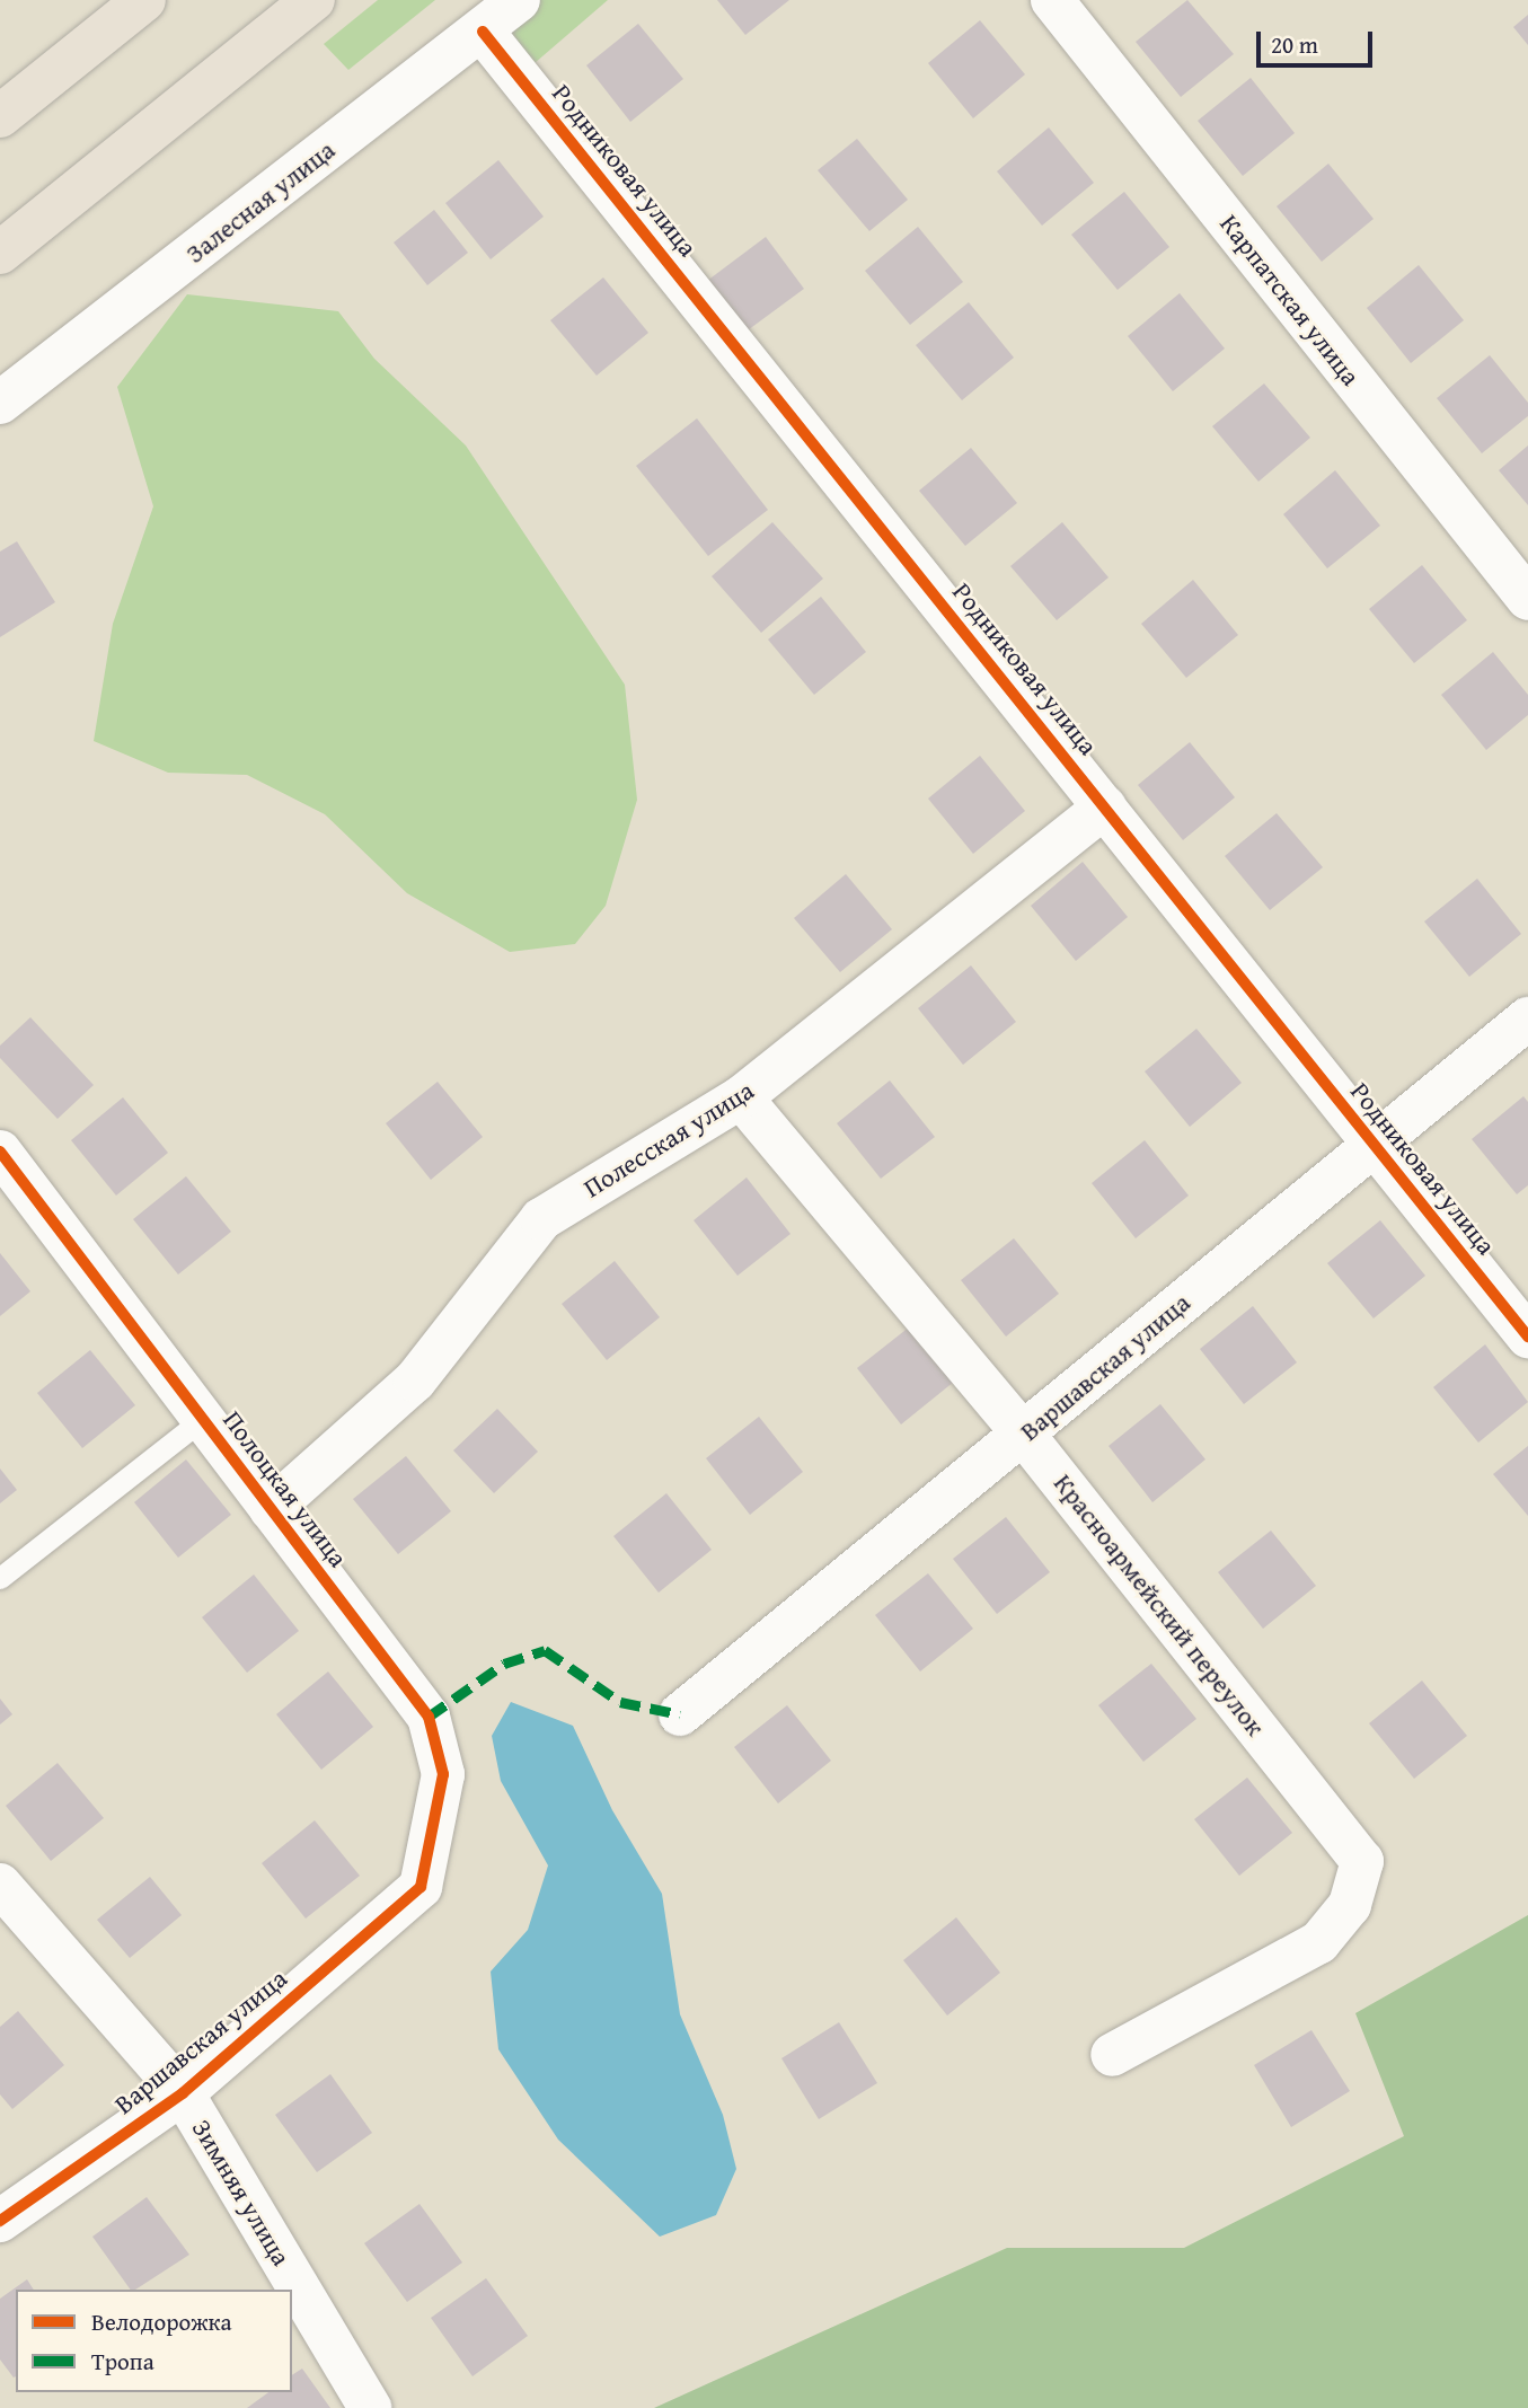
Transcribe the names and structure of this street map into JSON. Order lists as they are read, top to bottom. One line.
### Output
{"streets":{"street":["Родниковая улица","Залесная улица","Карпатская улица","Полесская улица","Варшавская улица","Полоцкая улица","Красноармейский переулок","Зимняя улица"]},"crossings":[["Родниковая улица","Залесная улица"],["Родниковая улица","Полесская улица"],["Родниковая улица","Варшавская улица"],["Полесская улица","Полоцкая улица"],["Полесская улица","Красноармейский переулок"],["Варшавская улица","Полоцкая улица"],["Варшавская улица","Красноармейский переулок"],["Варшавская улица","Зимняя улица"]],"legend":["Велодорожка","Тропа"],"scale_bar":"20 m"}
